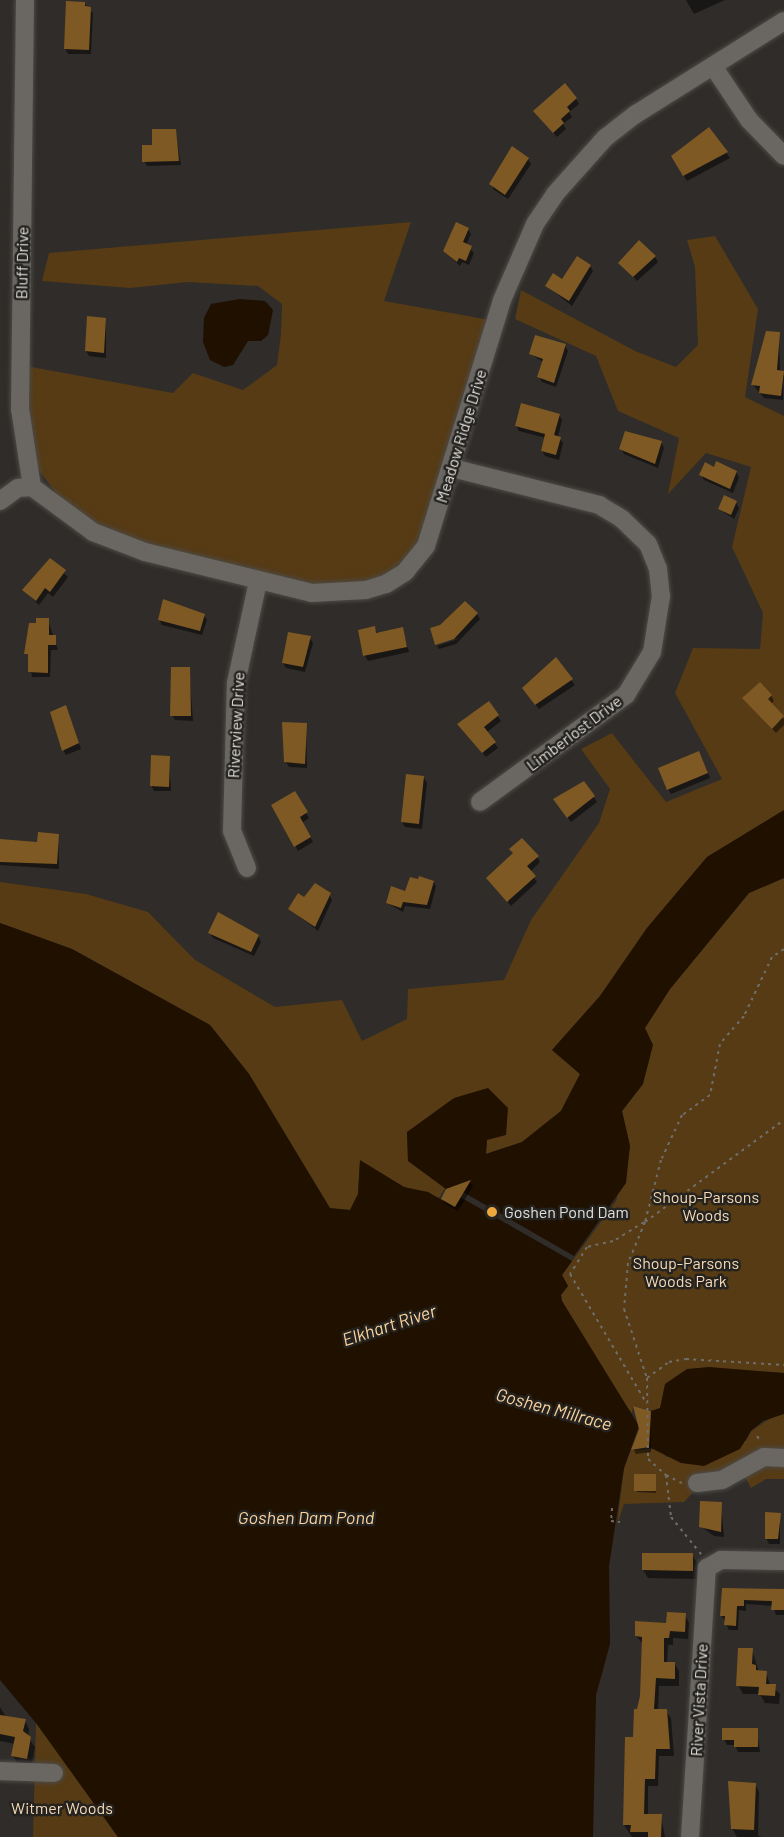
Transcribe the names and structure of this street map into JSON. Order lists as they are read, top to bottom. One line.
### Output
{"streets":{"street":["Bluff Drive","Meadow Ridge Drive","Riverview Drive","Limberlost Drive","River Vista Drive"]},"crossings":[["Bluff Drive","Meadow Ridge Drive"],["Meadow Ridge Drive","Riverview Drive"],["Meadow Ridge Drive","Limberlost Drive"]],"water":["Elkhart River","Goshen Millrace","Goshen Dam Pond"],"parks":["Shoup-Parsons Woods","Shoup-Parsons Woods Park","Witmer Woods"],"places":["Goshen Pond Dam"]}
